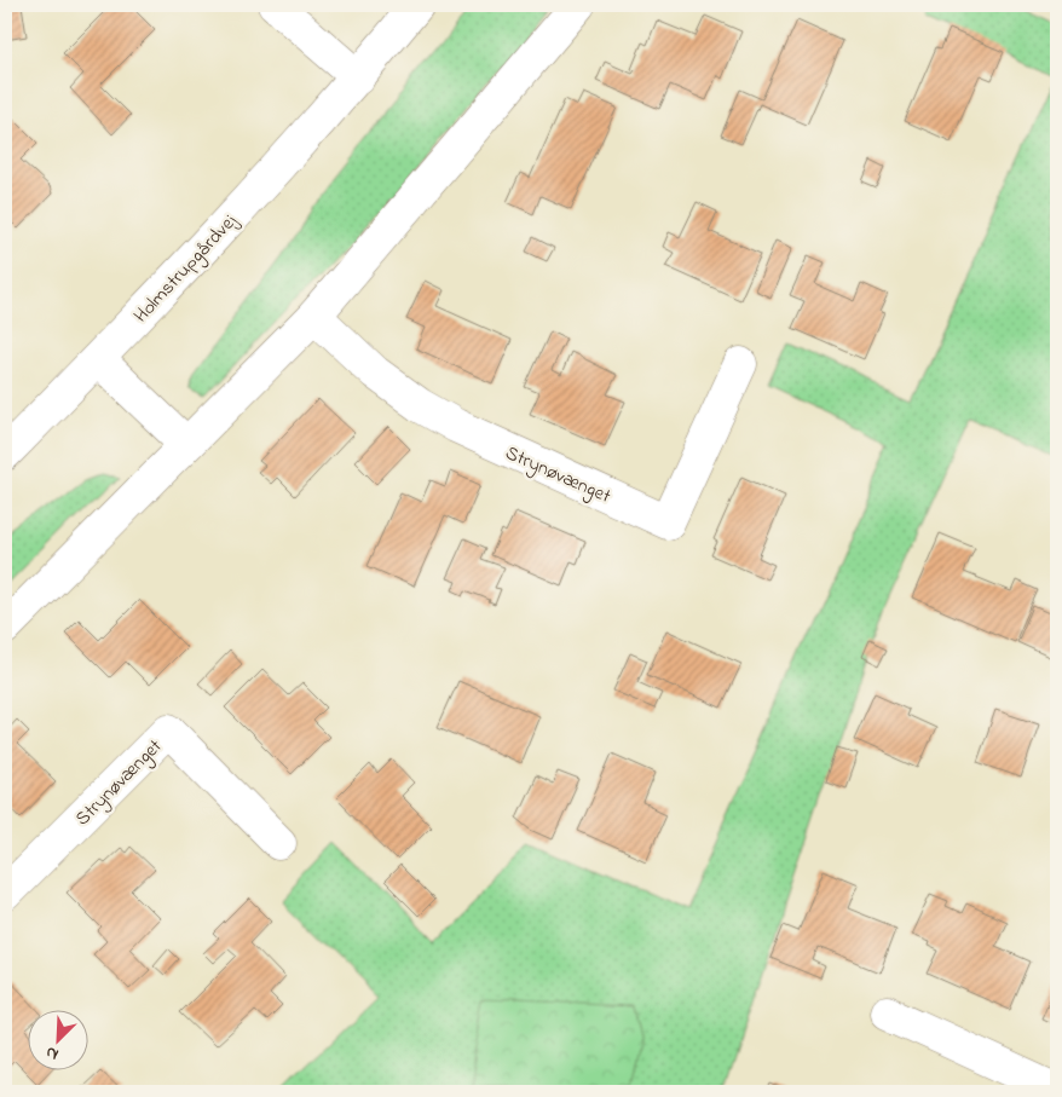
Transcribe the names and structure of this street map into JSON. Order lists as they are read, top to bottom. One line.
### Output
{"streets":{"street":["Holmstrupgårdvej","Strynøvænget"]},"north":"bottom left"}
